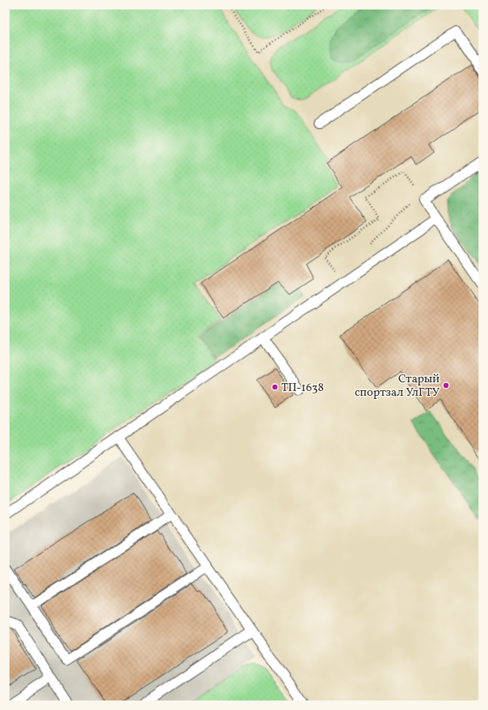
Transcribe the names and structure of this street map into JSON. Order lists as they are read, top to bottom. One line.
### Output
{"places":["Старый спортзал УлГТУ","ТП-1638"]}
